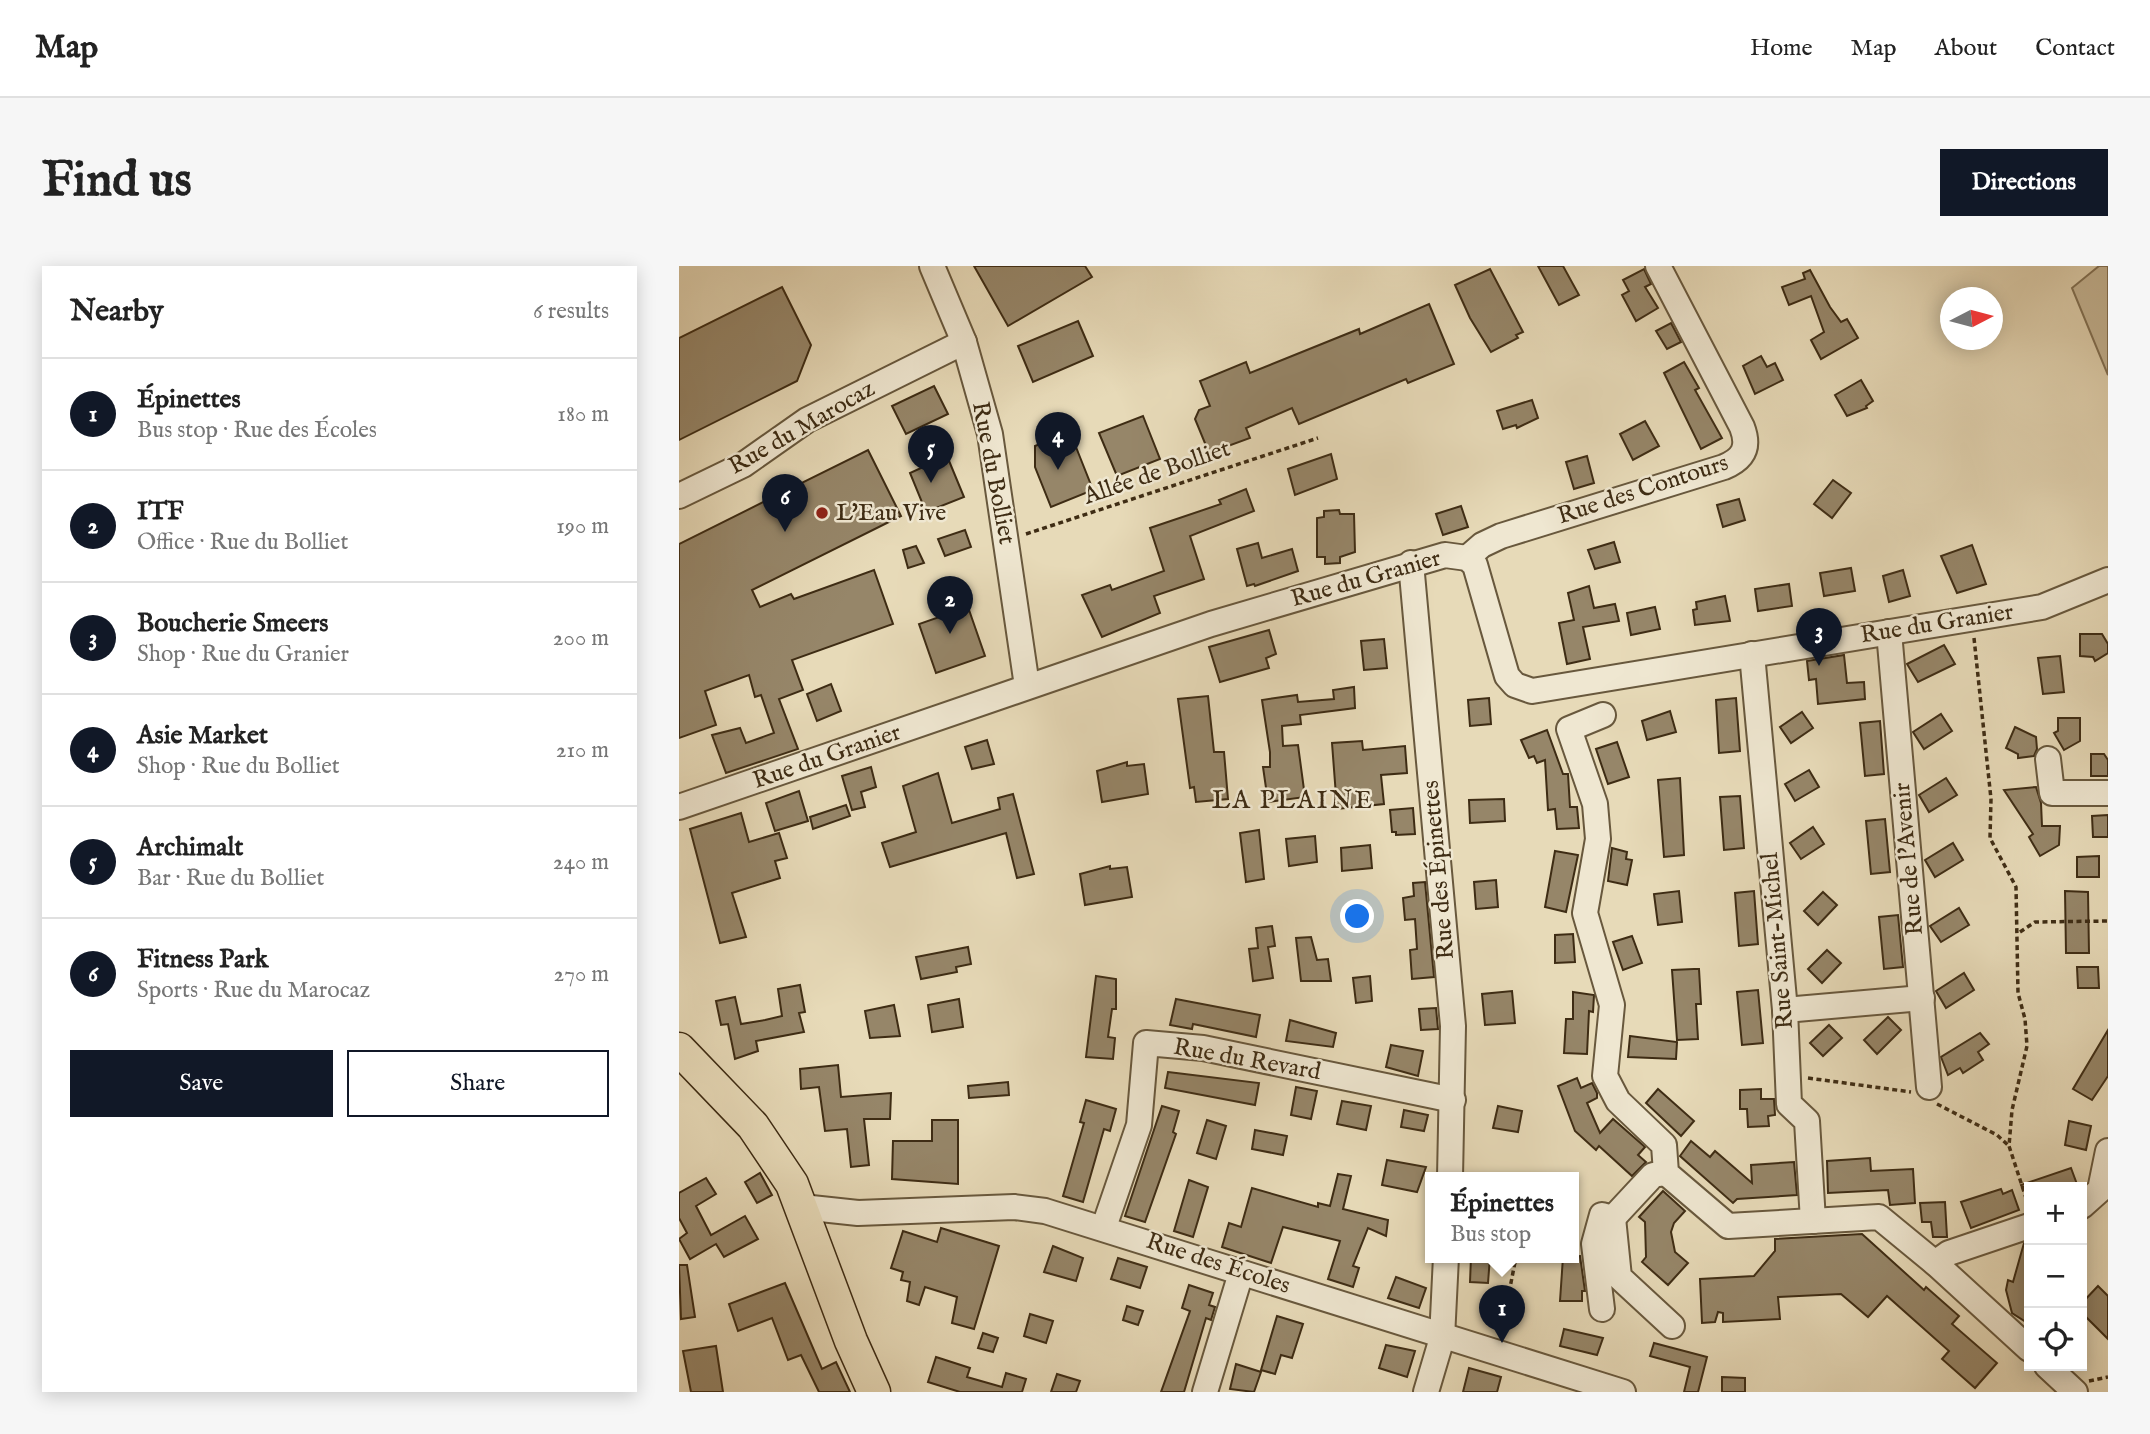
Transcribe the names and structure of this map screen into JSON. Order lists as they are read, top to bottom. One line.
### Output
{"streets":{"street":["Rue du Marocaz","Rue du Bolliet","Rue des Contours","Rue du Granier","Rue de l'Avenir","Rue des Épinettes","Rue Saint-Michel","Rue du Revard","Rue des Écoles"],"path":["Allée de Bolliet"]},"crossings":[["Rue du Marocaz","Rue du Bolliet"],["Rue du Bolliet","Allée de Bolliet"],["Rue du Bolliet","Rue du Granier"],["Rue des Contours","Rue du Granier"],["Rue du Granier","Rue de l'Avenir"],["Rue du Granier","Rue des Épinettes"],["Rue du Granier","Rue Saint-Michel"],["Rue des Épinettes","Rue du Revard"],["Rue du Revard","Rue des Écoles"]],"districts":["LA PLAINE"],"places":["L'Eau Vive"],"north":"right","page":{"header":"Map","nav":["Home","Map","About","Contact"],"buttons":["Directions",["Save","Share"]],"title":"Find us","heading":["Nearby","6 results"],"list":[{"mark":"1","name":"Épinettes","note":"Bus stop · Rue des Écoles","value":"180 m"},{"mark":"2","name":"ITF","note":"Office · Rue du Bolliet","value":"190 m"},{"mark":"3","name":"Boucherie Smeers","note":"Shop · Rue du Granier","value":"200 m"},{"mark":"4","name":"Asie Market","note":"Shop · Rue du Bolliet","value":"210 m"},{"mark":"5","name":"Archimalt","note":"Bar · Rue du Bolliet","value":"240 m"},{"mark":"6","name":"Fitness Park","note":"Sports · Rue du Marocaz","value":"270 m"}],"pins":["4","5","6","2","3","1"],"popup":["Épinettes","Bus stop"],"map_buttons":["+","−"]}}
